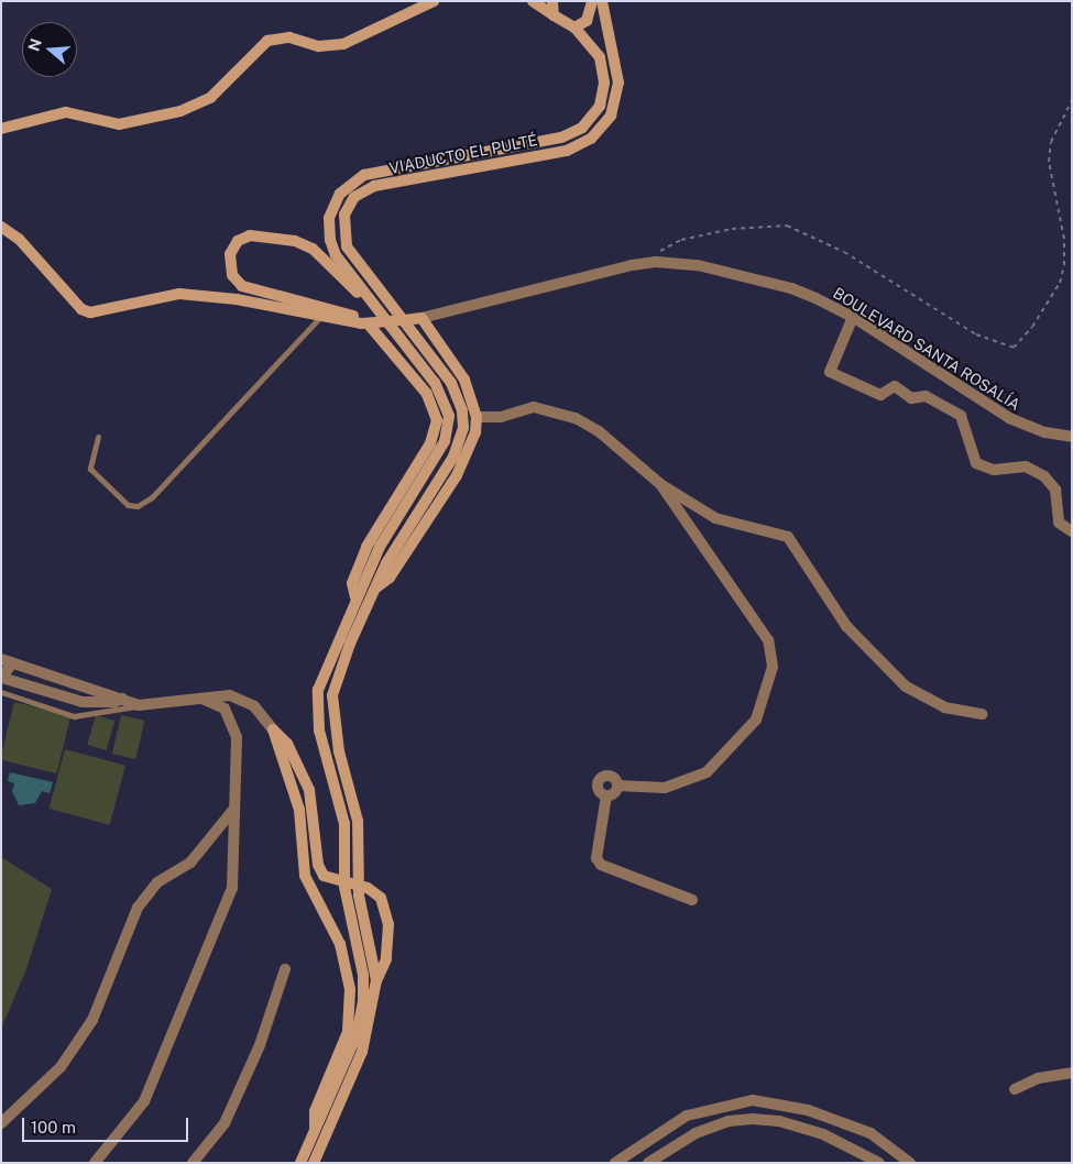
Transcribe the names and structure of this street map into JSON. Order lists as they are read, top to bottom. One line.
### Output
{"streets":{"main road":["VIADUCTO EL PULTÉ"],"street":["BOULEVARD SANTA ROSALÍA"]},"scale_bar":"100 m","north":"left"}
